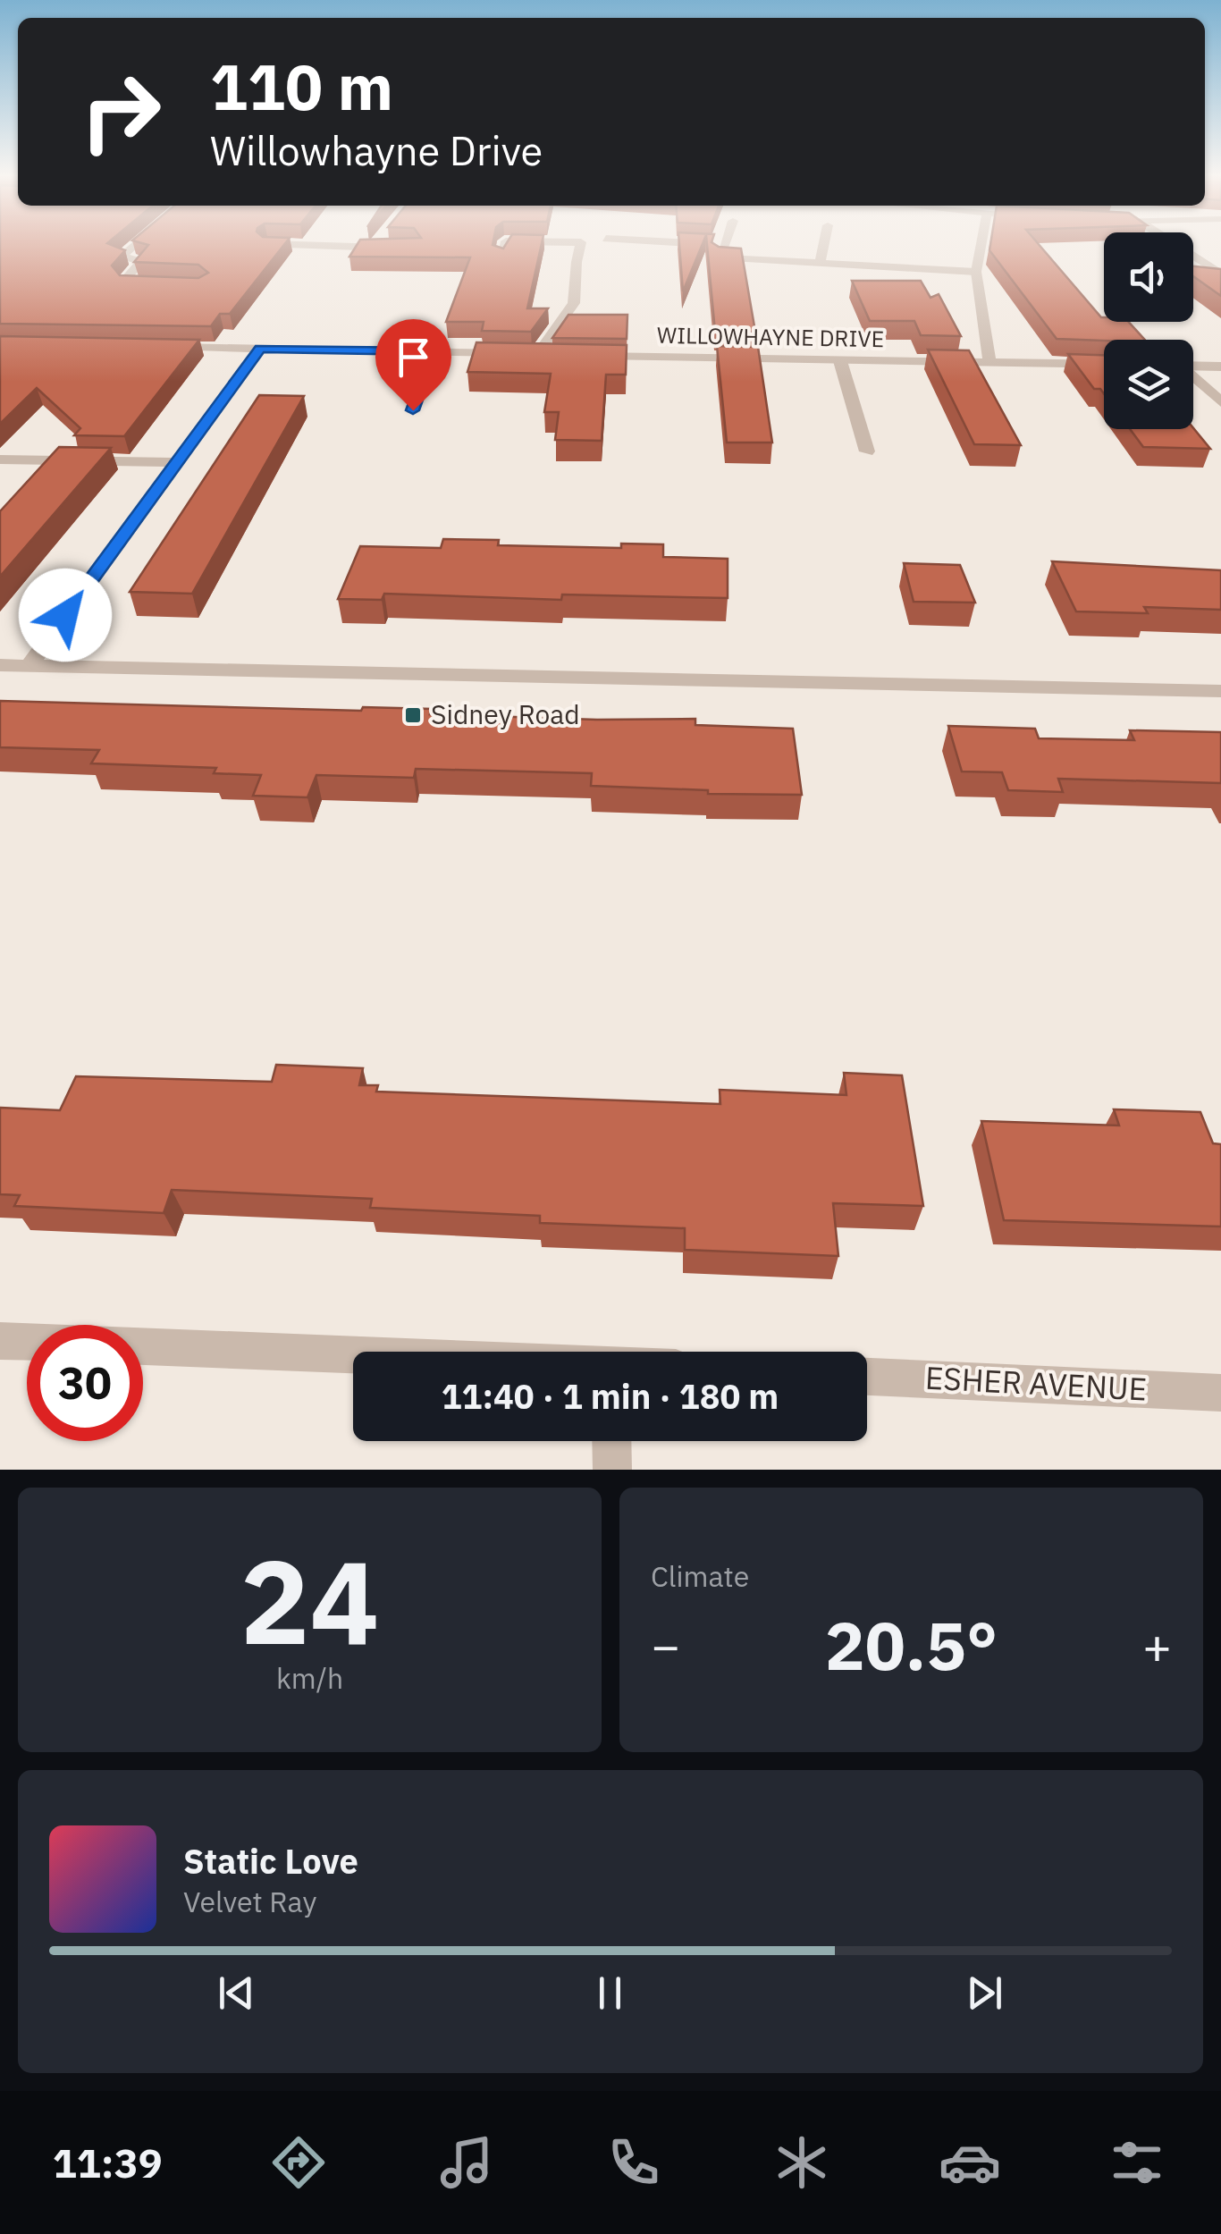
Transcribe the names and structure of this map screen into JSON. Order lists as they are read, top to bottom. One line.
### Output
{"streets":{"street":["WILLOWHAYNE DRIVE","ESHER AVENUE"]},"places":{"transit":["Sidney Road"]},"page":{"turn":["110 m","Willowhayne Drive"],"limit":"30","trip":"11:40 · 1 min · 180 m","tile":[["24","km/h"],"Climate"],"heat":["−","20.5°","+"],"song":["Static Love","Velvet Ray"],"tabs":"11:39"}}
